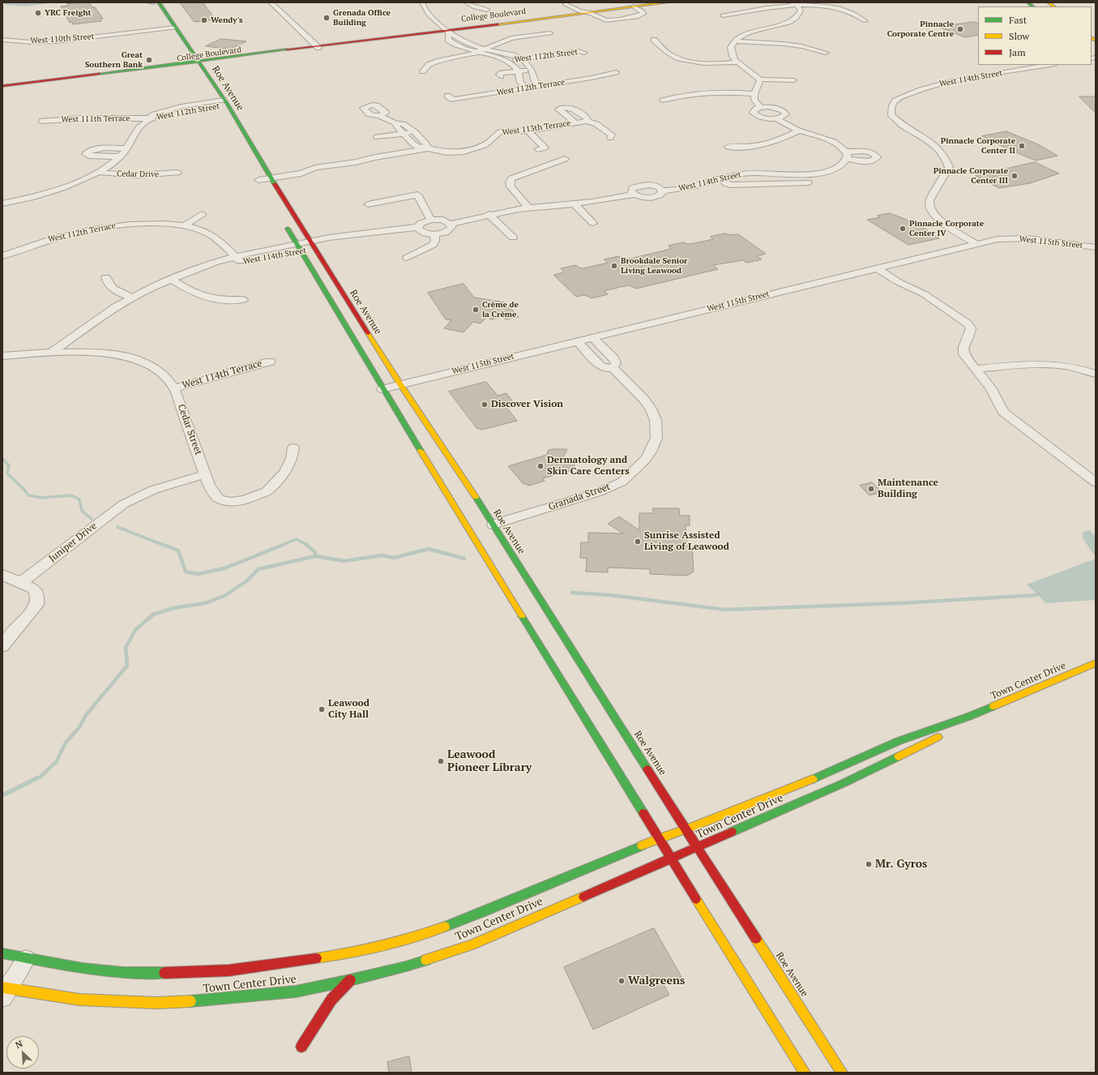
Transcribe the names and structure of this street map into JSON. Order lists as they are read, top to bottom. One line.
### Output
{"streets":{"main road":["College Boulevard","Roe Avenue","Town Center Drive"],"street":["West 110th Street","West 112th Street","West 114th Street","West 112th Terrace","West 111th Terrace","West 113th Terrace","Cedar Drive","West 115th Street","West 114th Terrace","Cedar Street","Granada Street","Juniper Drive"]},"crossings":[["College Boulevard","Roe Avenue"],["West 110th Street","Roe Avenue"],["West 112th Street","Roe Avenue"],["West 112th Street","West 111th Terrace"],["West 112th Street","Cedar Drive"],["West 114th Street","West 112th Terrace"],["West 114th Street","Roe Avenue"],["West 114th Street","West 115th Street"],["West 114th Street","Cedar Street"],["Roe Avenue","West 113th Terrace"],["Roe Avenue","West 115th Street"],["Roe Avenue","Granada Street"],["Roe Avenue","Town Center Drive"],["West 115th Street","Granada Street"],["West 114th Terrace","Cedar Street"],["Cedar Street","Juniper Drive"]],"places":["YRC Freight","Grenada Office Building","Wendy's","Pinnacle Corporate Centre","Great Southern Bank","Pinnacle Corporate Center II","Pinnacle Corporate Center III","Pinnacle Corporate Center IV","Brookdale Senior Living Leawood","Crème de la Crème","Discover Vision","Dermatology and Skin Care Centers","Maintenance Building","Sunrise Assisted Living of Leawood","Leawood City Hall","Leawood Pioneer Library","Mr. Gyros","Walgreens"],"legend":["Fast","Slow","Jam"],"north":"top left"}
